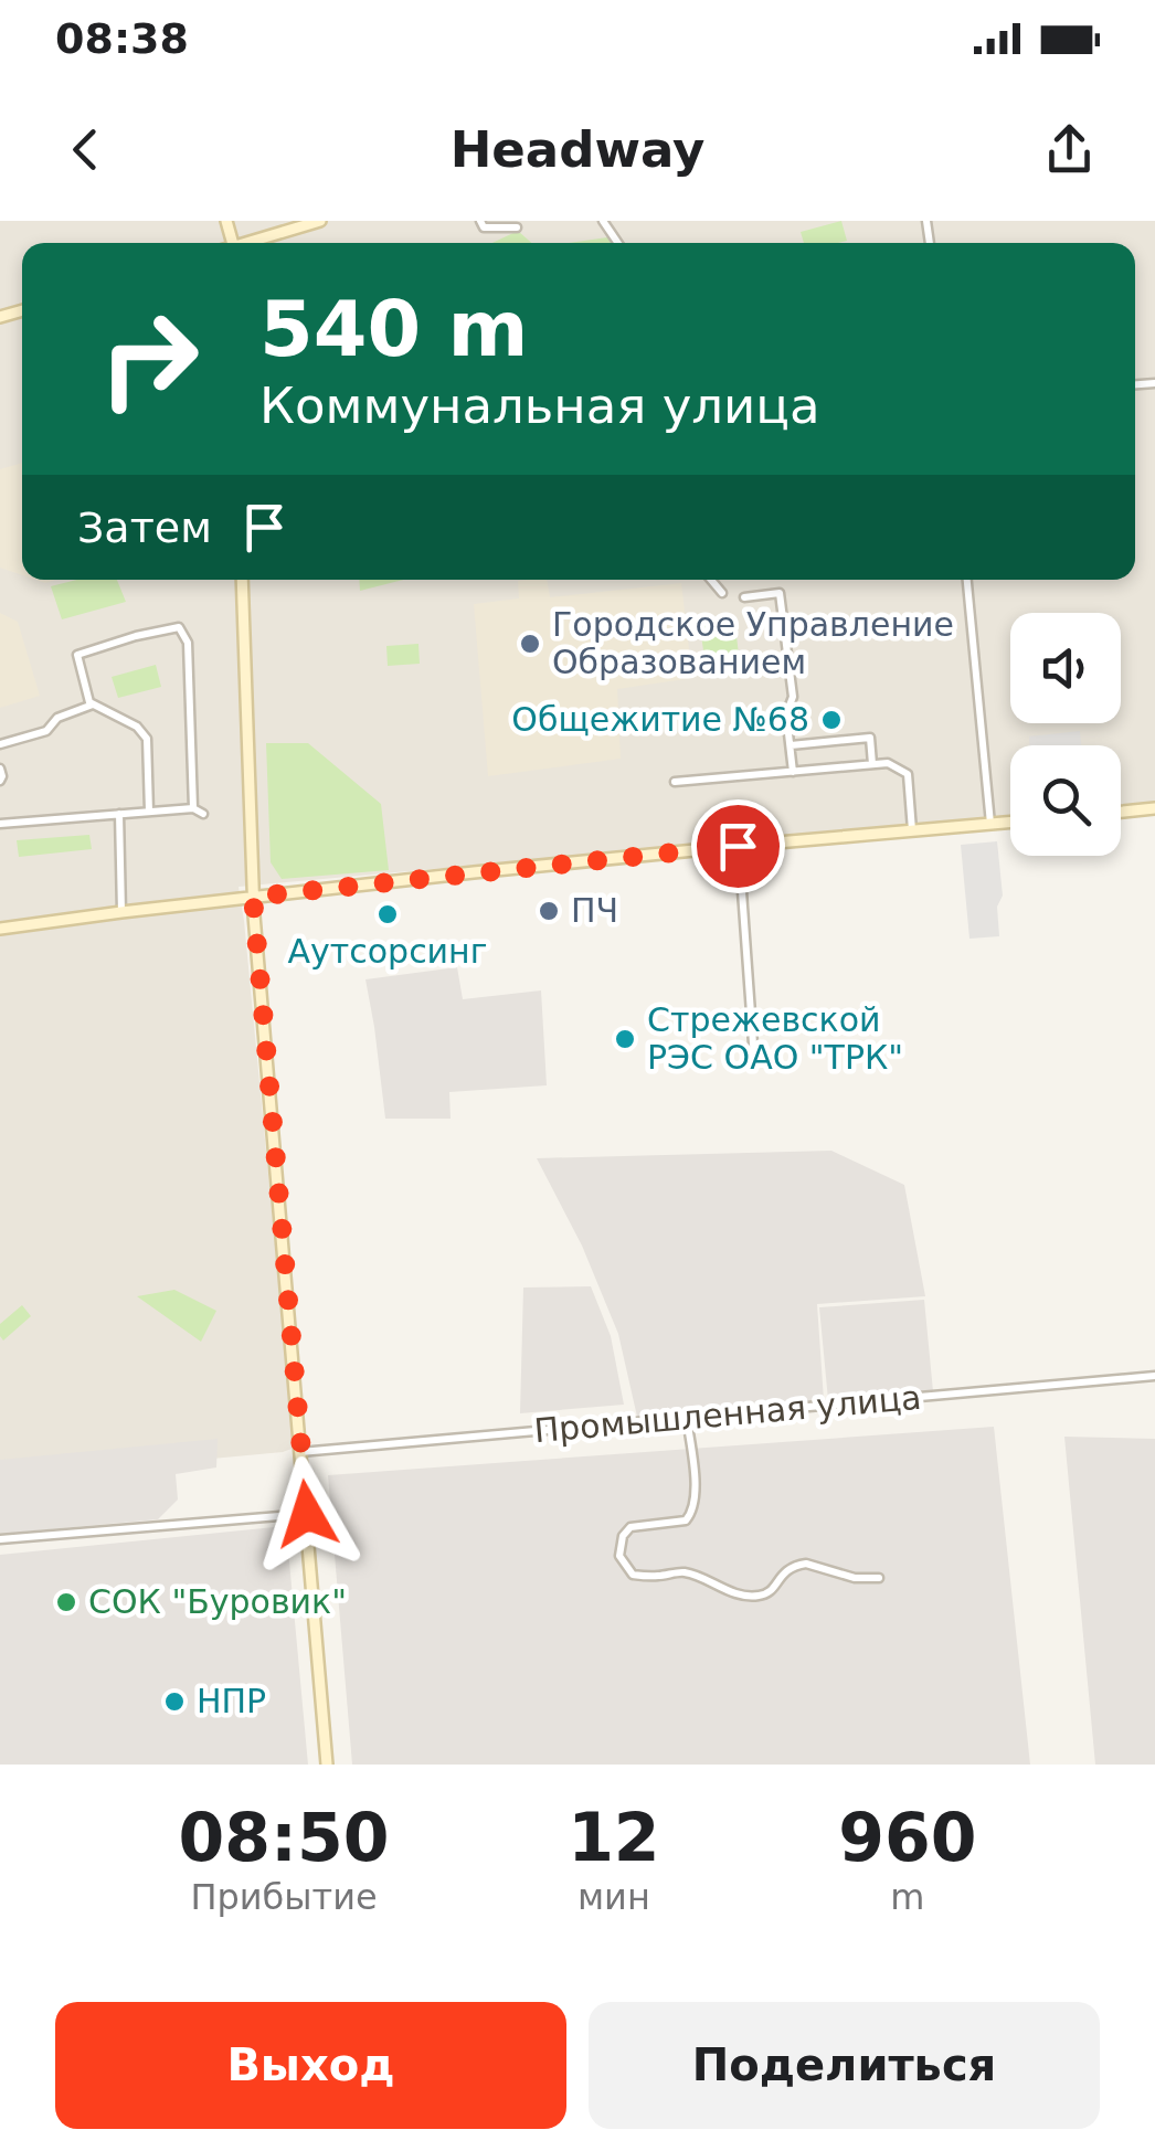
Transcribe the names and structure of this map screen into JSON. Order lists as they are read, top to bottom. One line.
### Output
{"streets":{"street":["Промышленная улица"]},"places":["Городское Управление Образованием","Общежитие №68","ПЧ","Аутсорсинг","Стрежевской РЭС ОАО \"ТРК\"","СОК \"Буровик\"","НПР"],"page":{"status":"08:38","header":"Headway","turn":["540 m","Коммунальная улица"],"then":"Затем","eta":["08:50","Прибытие","12","мин","960","m"],"buttons":["Выход","Поделиться"]}}
